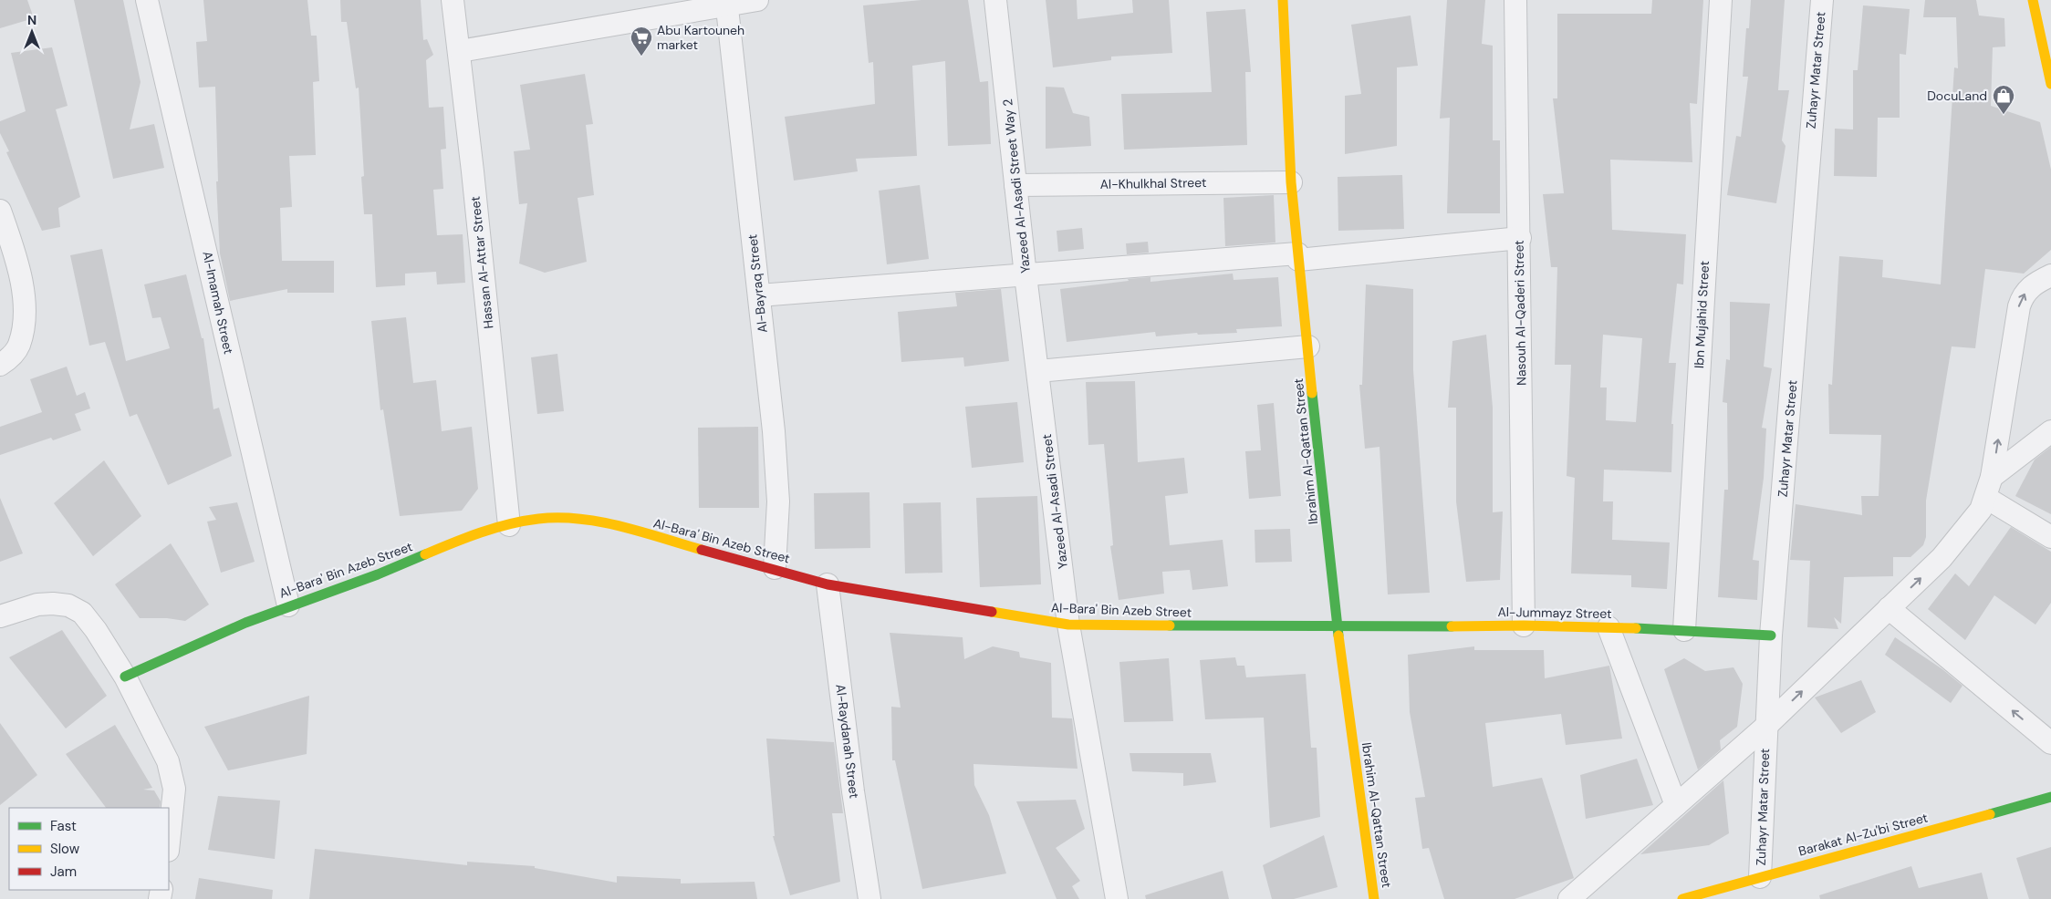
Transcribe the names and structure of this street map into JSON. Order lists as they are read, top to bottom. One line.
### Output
{"streets":{"street":["Zuhayr Matar Street","Al-Khulkhal Street","Yazeed Al-Asadi Street Way 2","Hassan Al-Attar Street","Al-Bayraq Street","Al-Imamah Street","Nasouh Al-Qaderi Street","Ibn Mujahid Street","Ibrahim Al-Qattan Street","Yazeed Al-Asadi Street","Al-Bara' Bin Azeb Street","Al-Jummayz Street","Al-Raydanah Street","Barakat Al-Zu'bi Street"]},"crossings":[["Zuhayr Matar Street","Al-Jummayz Street"],["Zuhayr Matar Street","Barakat Al-Zu'bi Street"],["Al-Khulkhal Street","Yazeed Al-Asadi Street Way 2"],["Al-Khulkhal Street","Ibrahim Al-Qattan Street"],["Yazeed Al-Asadi Street Way 2","Yazeed Al-Asadi Street"],["Hassan Al-Attar Street","Al-Bara' Bin Azeb Street"],["Al-Bayraq Street","Al-Bara' Bin Azeb Street"],["Al-Imamah Street","Al-Bara' Bin Azeb Street"],["Nasouh Al-Qaderi Street","Al-Jummayz Street"],["Ibn Mujahid Street","Al-Jummayz Street"],["Ibrahim Al-Qattan Street","Al-Bara' Bin Azeb Street"],["Ibrahim Al-Qattan Street","Al-Jummayz Street"],["Yazeed Al-Asadi Street","Al-Bara' Bin Azeb Street"],["Al-Bara' Bin Azeb Street","Al-Jummayz Street"],["Al-Bara' Bin Azeb Street","Al-Raydanah Street"]],"places":{"supermarket":["Abu Kartouneh market"],"shop":["DocuLand"]},"legend":["Fast","Slow","Jam"],"north":"top"}
